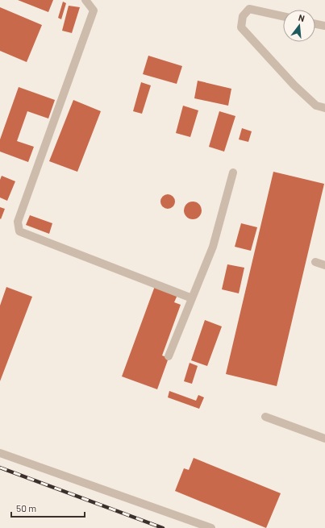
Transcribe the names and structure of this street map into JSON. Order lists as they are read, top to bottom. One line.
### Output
{"scale_bar":"50 m","north":"top"}
